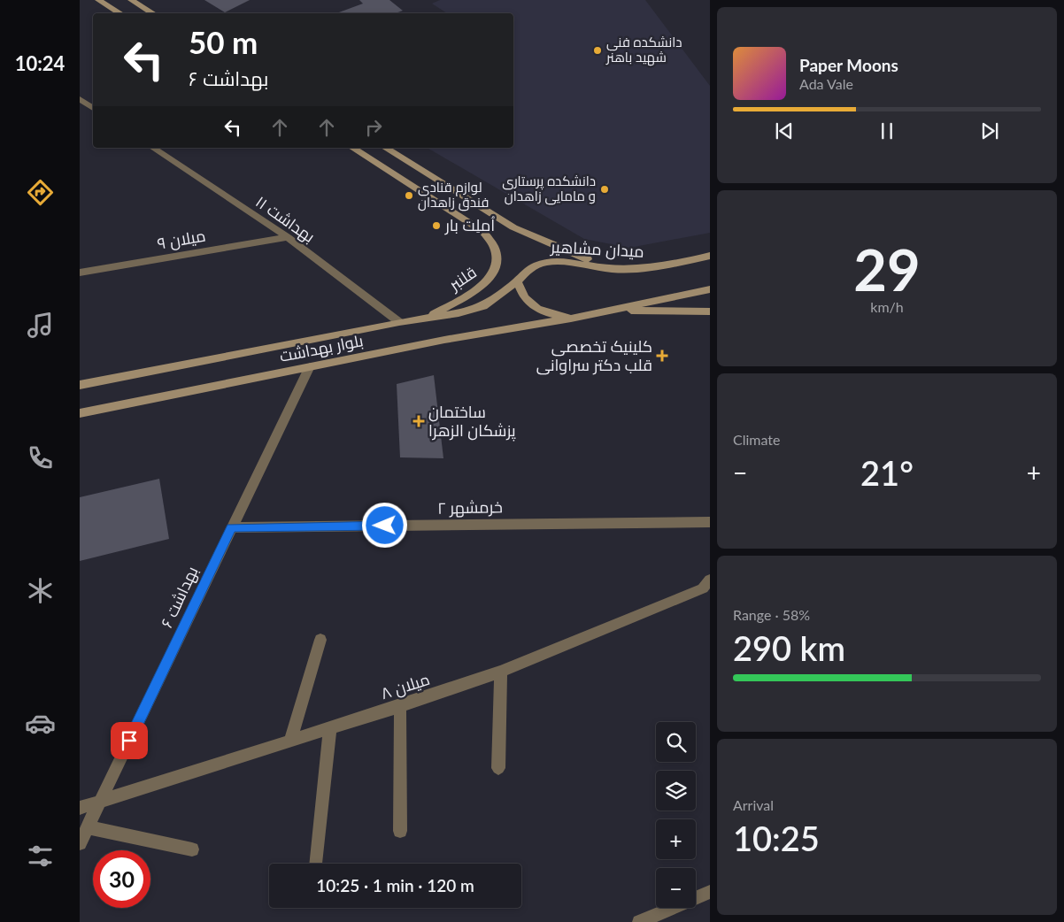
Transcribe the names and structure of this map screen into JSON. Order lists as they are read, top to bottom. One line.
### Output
{"streets":{"main road":["میدان مشاهیر","قلنبر","بلوار بهداشت"],"street":["بهداشت ۱۱","میلان ۹","خرمشهر ۲","بهداشت ۶","میلان ۸"]},"crossings":[["بهداشت ۱۱","میلان ۹"],["بهداشت ۱۱","بلوار بهداشت"],["میدان مشاهیر","بلوار بهداشت"],["قلنبر","بلوار بهداشت"],["بلوار بهداشت","بهداشت ۶"],["خرمشهر ۲","بهداشت ۶"],["بهداشت ۶","میلان ۸"]],"places":{"other":["دانشکده فنی شهید باهنر","دانشکده پرستاری و مامایی زاهدان","لوازم قنادی فندق زاهدان","اُملِت بار"],"health":["کلینیک تخصصی قلب دکتر سراوانی","ساختمان پزشکان الزهرا"]},"page":{"tabs":"10:24","turn":["50 m","بهداشت ۶"],"song":["Paper Moons","Ada Vale"],"tile":[["29","km/h"],"Climate",["Range · 58%","290 km"],["Arrival","10:25"]],"heat":["−","21°","+"],"map_buttons":["+","−"],"limit":"30","trip":"10:25 · 1 min · 120 m"}}
